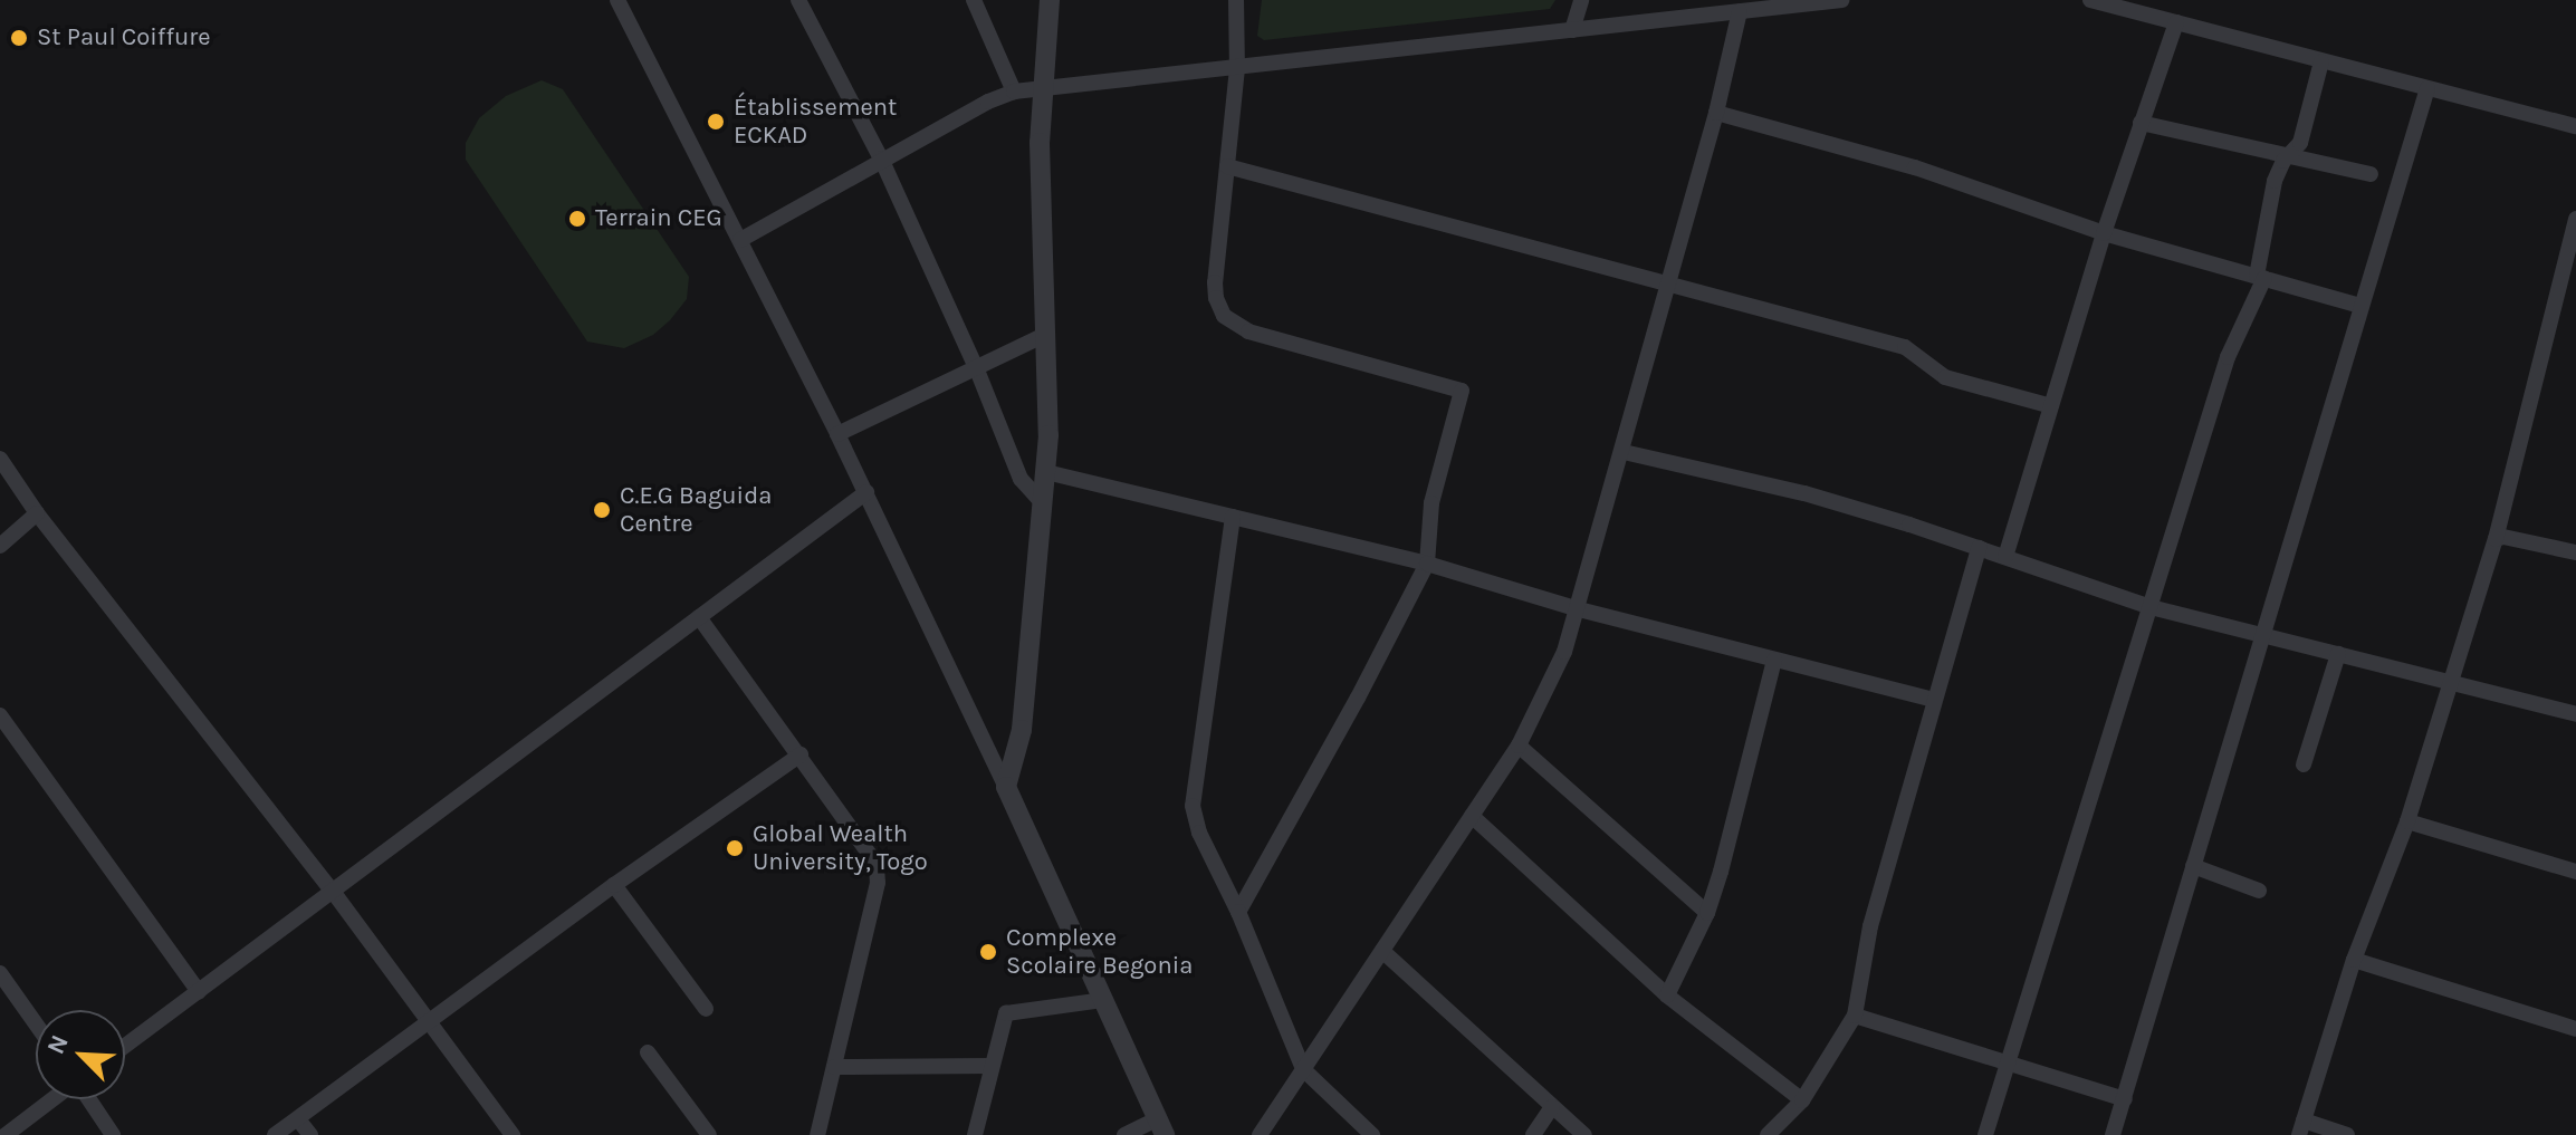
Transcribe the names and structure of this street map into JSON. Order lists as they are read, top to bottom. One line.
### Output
{"places":["St Paul Coiffure","Établissement ECKAD","Terrain CEG","C.E.G Baguida Centre","Global Wealth University, Togo","Complexe Scolaire Begonia"],"north":"top left"}
